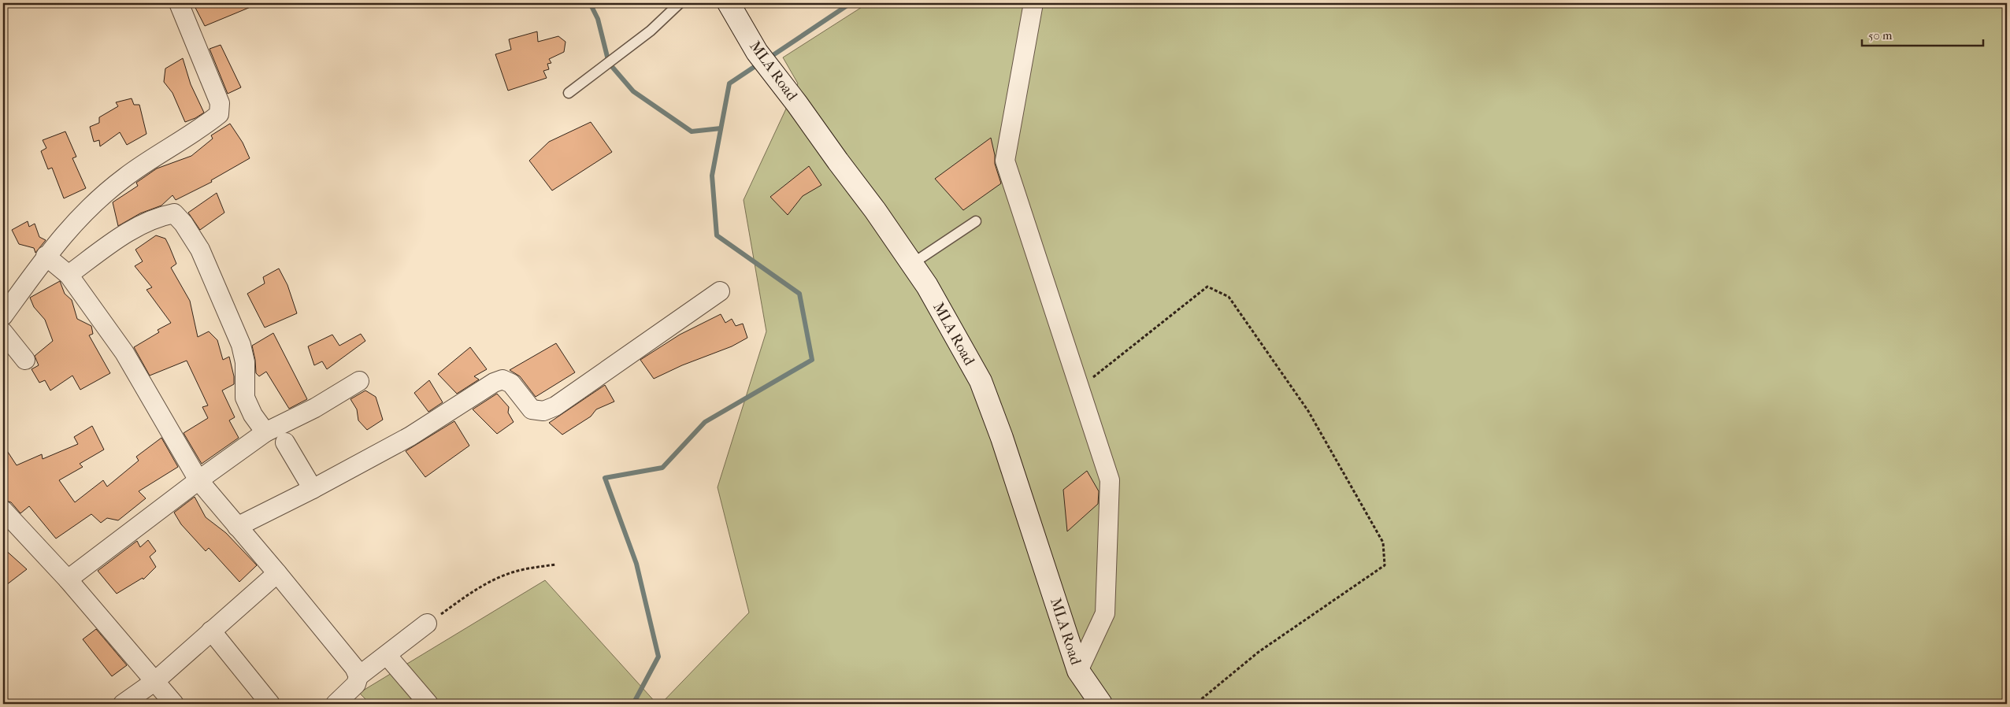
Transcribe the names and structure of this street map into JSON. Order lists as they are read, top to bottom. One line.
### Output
{"streets":{"street":["MLA Road"]},"scale_bar":"50 m"}
